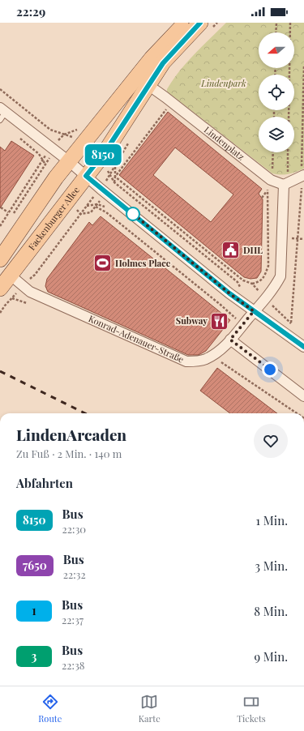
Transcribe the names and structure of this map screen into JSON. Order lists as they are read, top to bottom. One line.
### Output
{"streets":{"main road":["Fackenburger Allee"],"street":["Lindenplatz","Konrad-Adenauer-Straße"]},"crossings":[["Lindenplatz","Fackenburger Allee"],["Lindenplatz","Konrad-Adenauer-Straße"],["Fackenburger Allee","Konrad-Adenauer-Straße"]],"parks":["Lindenpark"],"places":{"public building":["DHL"],"sports":["Holmes Place"],"restaurant":["Subway"]},"lines":["bus line 8150"],"north":"left","page":{"status":"22:29","on_map":"8150","heading":[["LindenArcaden","Zu Fuß · 2 Min. · 140 m"],"Abfahrten"],"list":[{"mark":"8150","name":"Bus","note":"22:30","value":"1 Min."},{"mark":"7650","name":"Bus","note":"22:32","value":"3 Min."},{"mark":"1","name":"Bus","note":"22:37","value":"8 Min."},{"mark":"3","name":"Bus","note":"22:38","value":"9 Min."}],"tabs":["Route","Karte","Tickets"]}}
